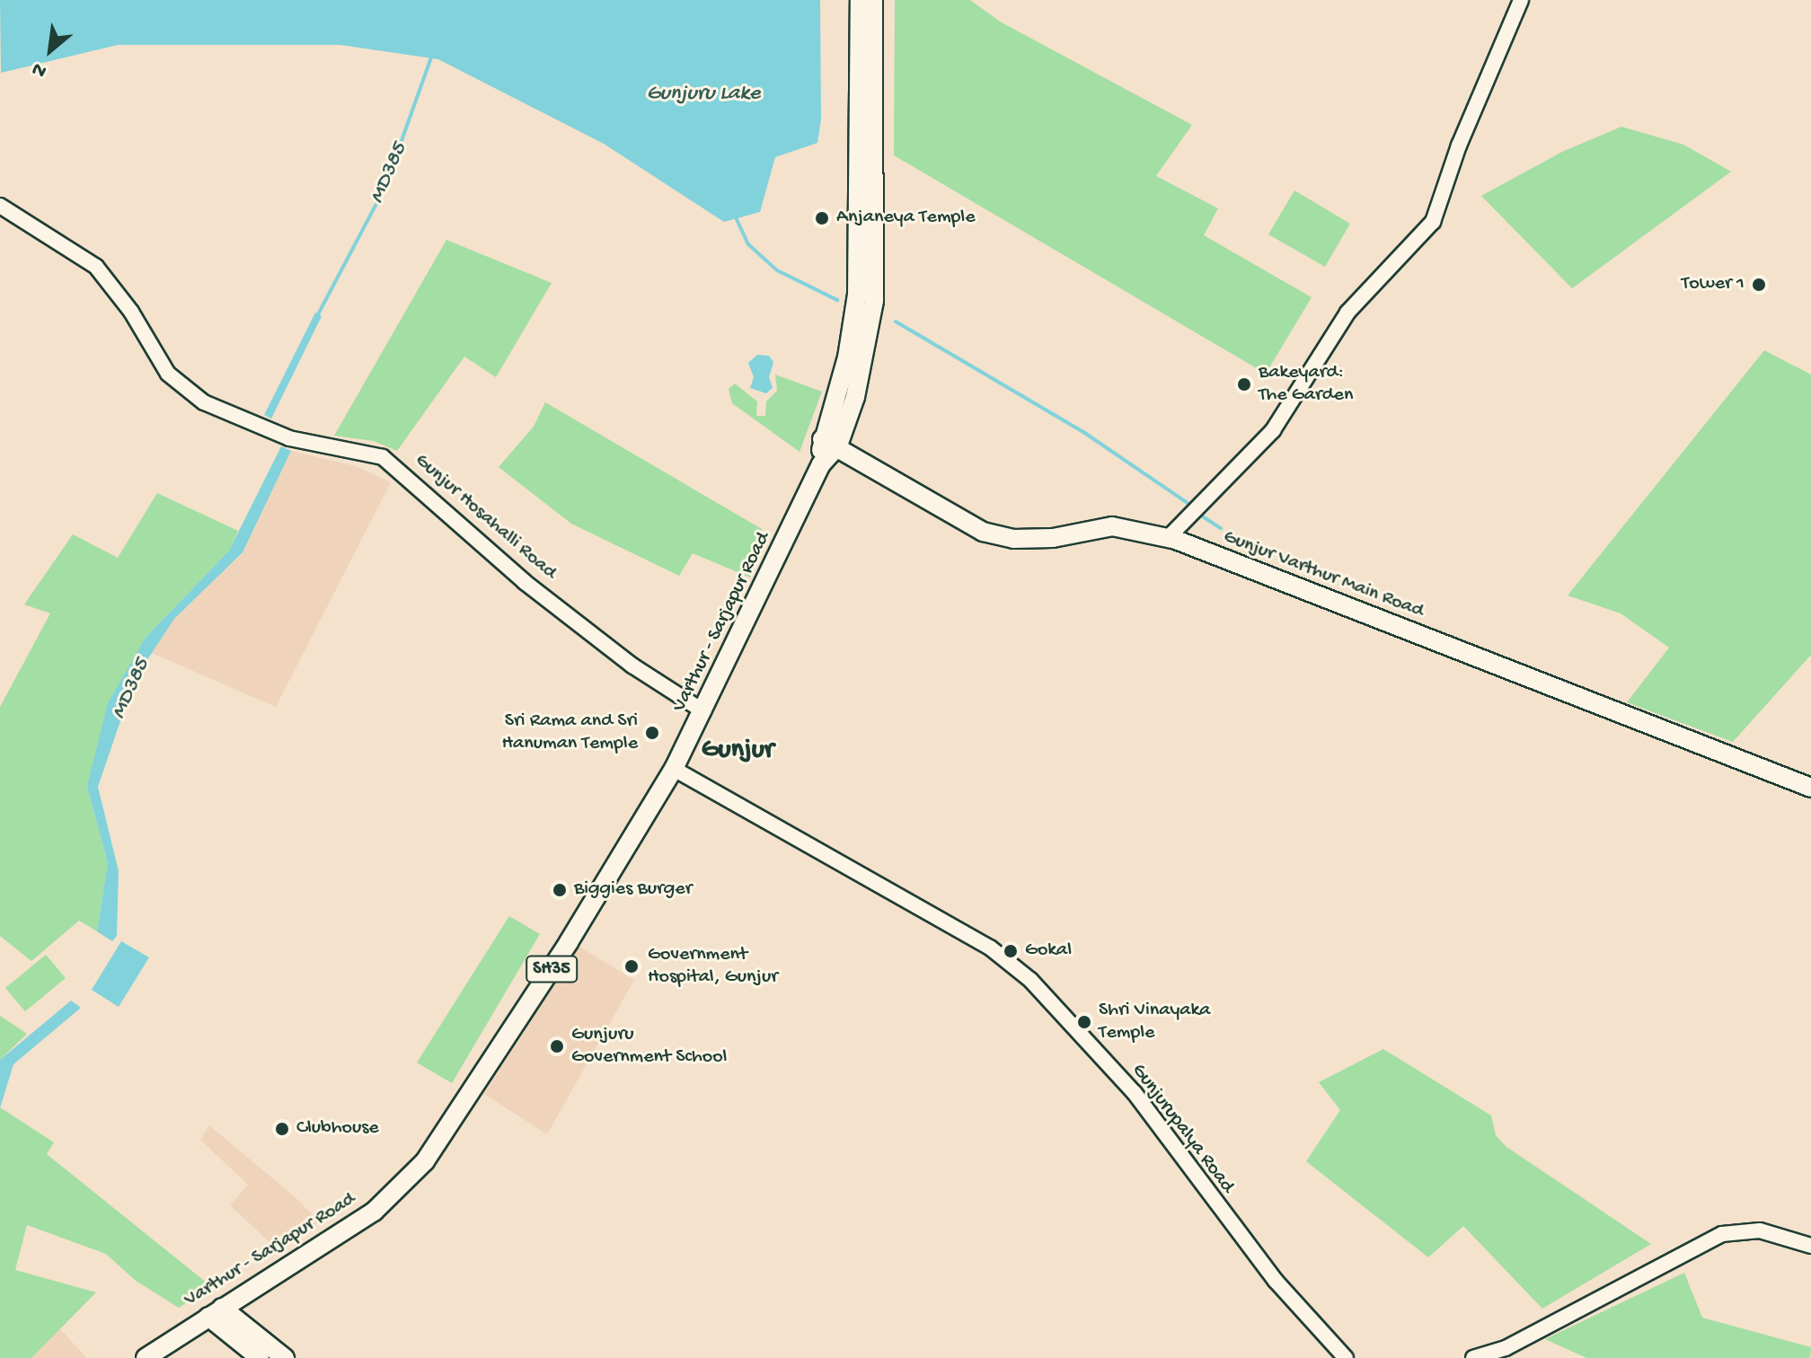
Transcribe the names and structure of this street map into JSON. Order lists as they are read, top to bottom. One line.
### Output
{"streets":{"main road":["Gunjur Varthur Main Road","Varthur - Sarjapur Road","SH35"],"street":["Gunjur Hosahalli Road","Gunjurupalya Road"]},"crossings":[["Gunjur Hosahalli Road","Varthur - Sarjapur Road"],["Gunjur Varthur Main Road","Varthur - Sarjapur Road"],["Varthur - Sarjapur Road","Gunjurupalya Road"]],"districts":["Gunjur"],"water":["Gunjuru Lake","MD385"],"places":["Anjaneya Temple","Tower 1","Bakeyard: The Garden","Sri Rama and Sri Hanuman Temple","Biggies Burger","Gokal","Government Hospital, Gunjur","Shri Vinayaka Temple","Gunjuru Government School","Clubhouse"],"north":"bottom left"}
